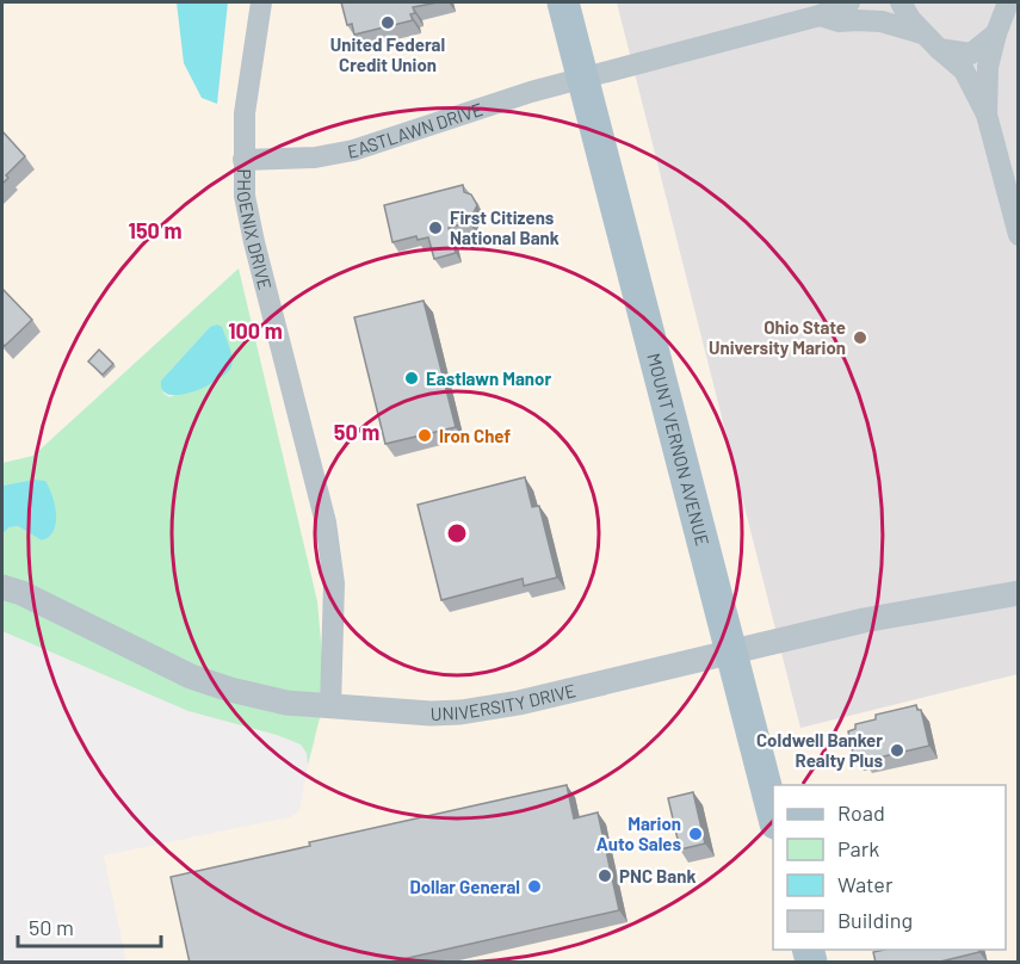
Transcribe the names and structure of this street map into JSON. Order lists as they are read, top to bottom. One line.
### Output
{"streets":{"main road":["MOUNT VERNON AVENUE"],"street":["EASTLAWN DRIVE","PHOENIX DRIVE","UNIVERSITY DRIVE"]},"crossings":[["EASTLAWN DRIVE","PHOENIX DRIVE"],["EASTLAWN DRIVE","MOUNT VERNON AVENUE"],["PHOENIX DRIVE","UNIVERSITY DRIVE"],["MOUNT VERNON AVENUE","UNIVERSITY DRIVE"]],"places":["United Federal Credit Union","First Citizens National Bank","Ohio State University Marion","Eastlawn Manor","Iron Chef","Coldwell Banker Realty Plus","Marion Auto Sales","PNC Bank","Dollar General"],"legend":["Road","Park","Water","Building"],"scale_bar":"50 m","rings":["150 m","100 m","50 m"]}
